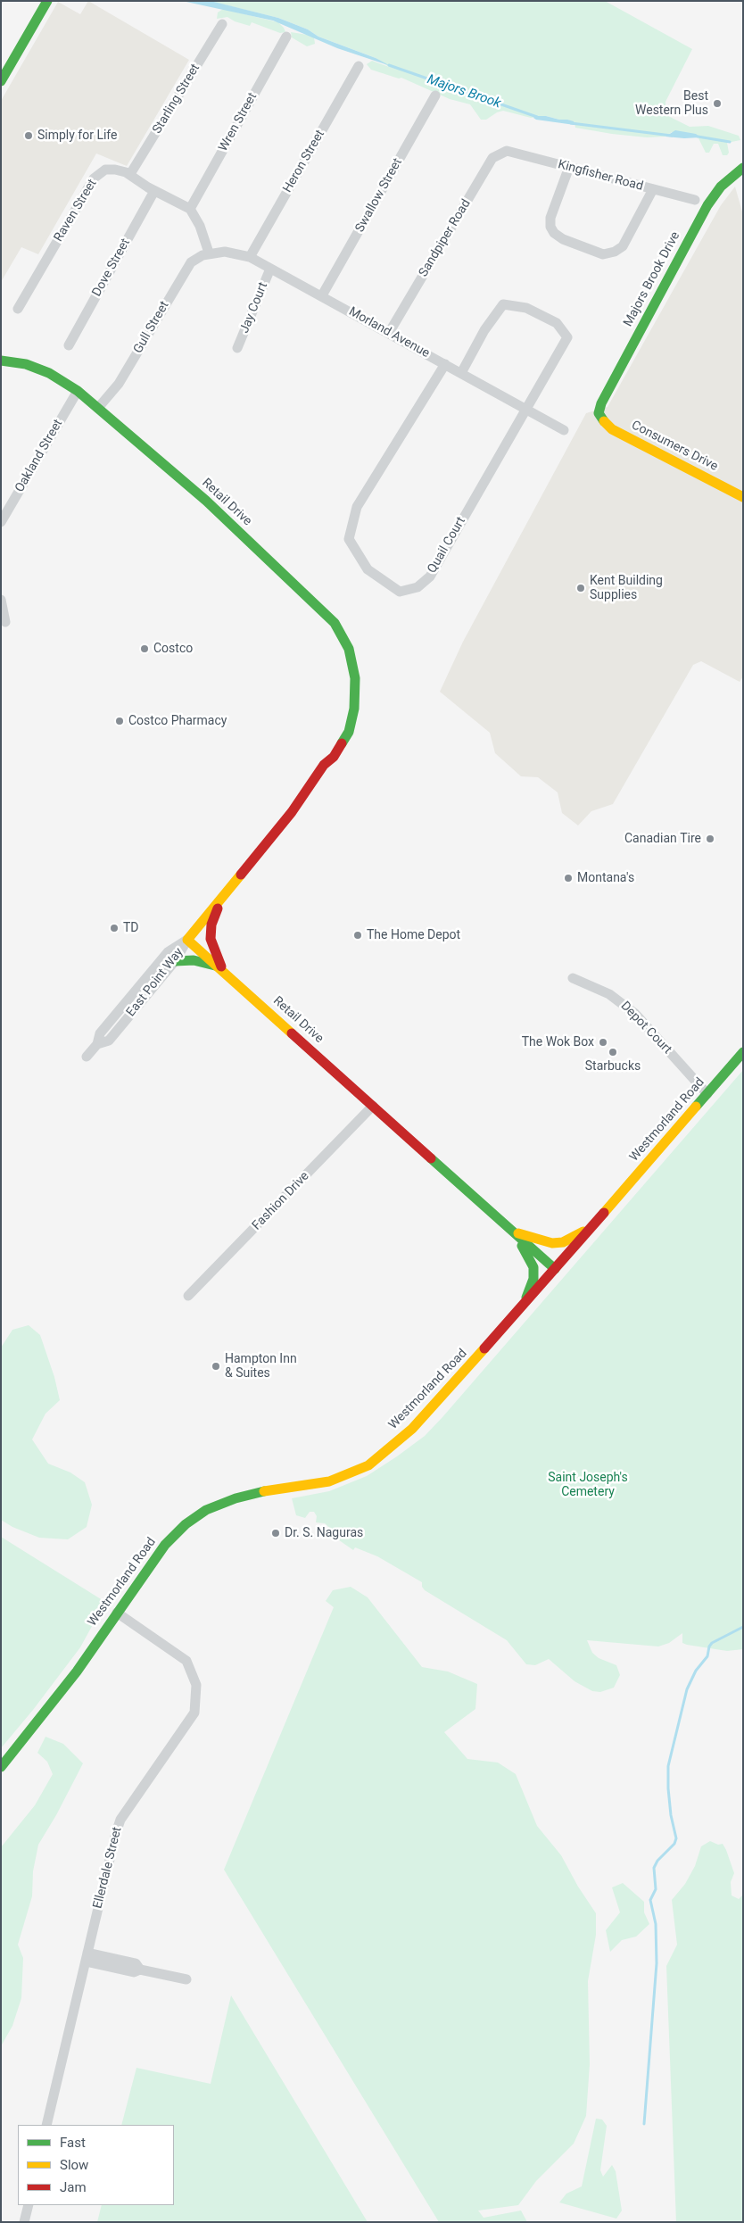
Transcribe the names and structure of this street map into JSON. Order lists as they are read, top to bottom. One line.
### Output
{"streets":{"street":["Starling Street","Wren Street","Heron Street","Kingfisher Road","Swallow Street","Raven Street","Sandpiper Road","Dove Street","Majors Brook Drive","Jay Court","Gull Street","Morland Avenue","Consumers Drive","Oakland Street","Retail Drive","Quail Court","East Point Way","Depot Court","Westmorland Road","Fashion Drive","Ellerdale Street"]},"crossings":[["Starling Street","Raven Street"],["Wren Street","Raven Street"],["Heron Street","Morland Avenue"],["Kingfisher Road","Sandpiper Road"],["Swallow Street","Morland Avenue"],["Raven Street","Dove Street"],["Sandpiper Road","Morland Avenue"],["Majors Brook Drive","Consumers Drive"],["Jay Court","Morland Avenue"],["Gull Street","Morland Avenue"],["Gull Street","Retail Drive"],["Morland Avenue","Quail Court"],["Oakland Street","Retail Drive"],["Retail Drive","East Point Way"],["Retail Drive","Westmorland Road"],["Retail Drive","Fashion Drive"],["Depot Court","Westmorland Road"],["Westmorland Road","Ellerdale Street"]],"water":["Majors Brook"],"parks":["Saint Joseph's Cemetery"],"places":["Best Western Plus","Simply for Life","Kent Building Supplies","Costco","Costco Pharmacy","Canadian Tire","Montana's","TD","The Home Depot","The Wok Box","Starbucks","Hampton Inn & Suites","Dr. S. Naguras"],"legend":["Fast","Slow","Jam"]}
